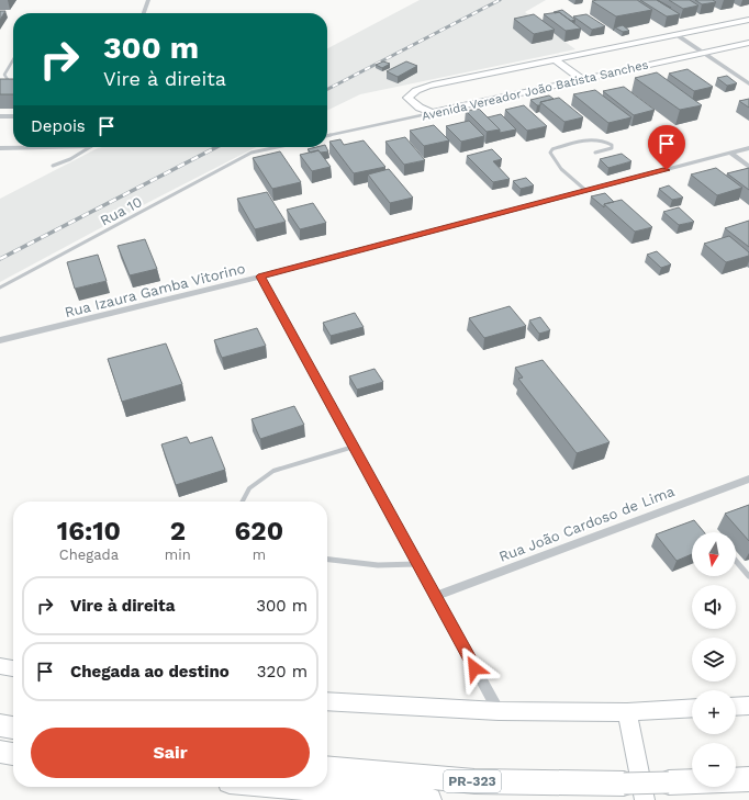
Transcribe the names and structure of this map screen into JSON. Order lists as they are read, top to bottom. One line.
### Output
{"streets":{"highway":["PR-323"],"street":["Avenida Vereador João Batista Sanches","Rua Izaura Gamba Vitorino","Rua João Cardoso de Lima"],"lane":["Rua 10"]},"north":"bottom","page":{"turn":["300 m","Vire à direita"],"then":"Depois","eta":["16:10","Chegada","2","min","620","m"],"map_buttons":["+","−"],"list":[{"name":"Vire à direita","value":"300 m"},{"name":"Chegada ao destino","value":"320 m"}],"buttons":"Sair"}}
